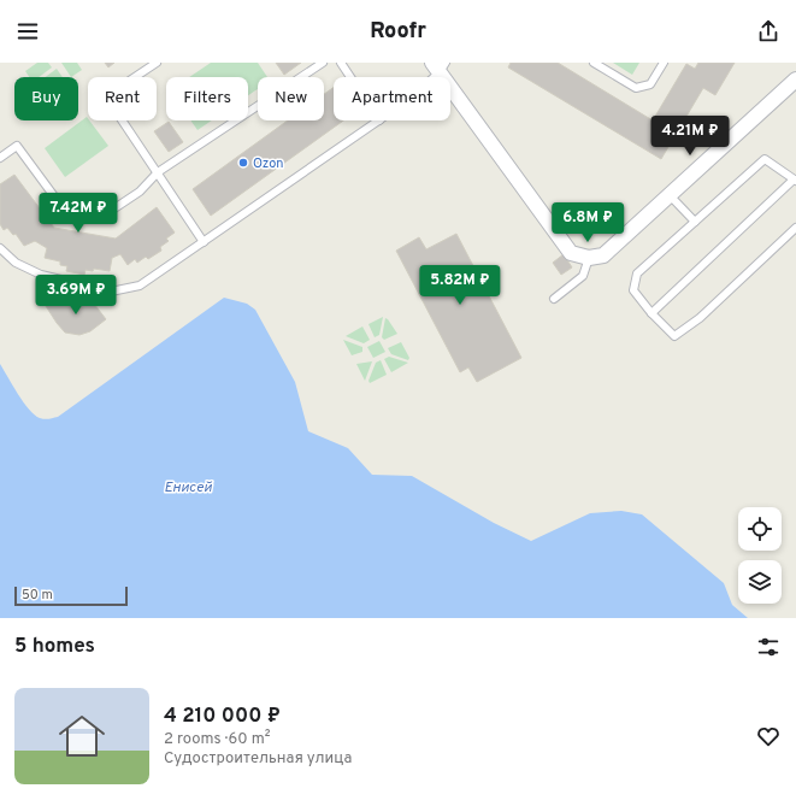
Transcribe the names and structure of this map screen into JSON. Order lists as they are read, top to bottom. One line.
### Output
{"water":["Енисей"],"places":["Ozon"],"scale_bar":"50 m","page":{"header":"Roofr","chip":["Buy","Rent","Filters","New","Apartment"],"price":["4.21M ₽","7.42M ₽","6.8M ₽","5.82M ₽","3.69M ₽"],"scale":"50 m","heading":"5 homes","list":[{"name":"4 210 000 ₽","note":"2 rooms · 60 m² · Судостроительная улица"}]}}
